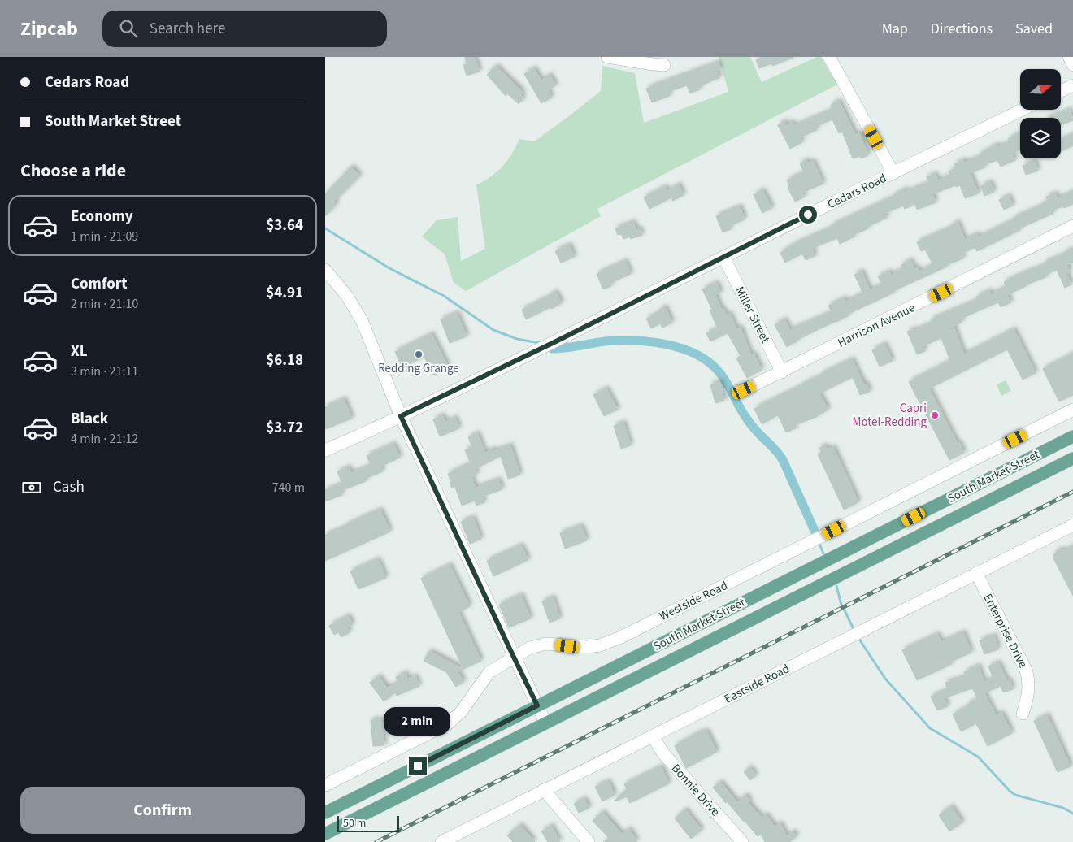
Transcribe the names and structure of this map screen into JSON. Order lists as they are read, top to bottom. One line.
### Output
{"streets":{"main road":["South Market Street"],"street":["Cedars Road","Miller Street","Harrison Avenue","Westside Road","Enterprise Drive","Eastside Road","Bonnie Drive"]},"crossings":[["Cedars Road","Miller Street"],["Miller Street","Harrison Avenue"],["Enterprise Drive","Eastside Road"],["Eastside Road","Bonnie Drive"]],"places":["Redding Grange","Capri Motel-Redding"],"scale_bar":"50 m","north":"right","page":{"header":"Zipcab","search":"Search here","nav":["Map","Directions","Saved"],"banner":["Cedars Road","South Market Street"],"heading":"Choose a ride","list":[{"name":"Economy","note":"1 min · 21:09","value":"$3.64"},{"name":"Comfort","note":"2 min · 21:10","value":"$4.91"},{"name":"XL","note":"3 min · 21:11","value":"$6.18"},{"name":"Black","note":"4 min · 21:12","value":"$3.72"}],"pay":["Cash","740 m"],"bubble":"2 min","buttons":"Confirm","scale":"50 m"}}
